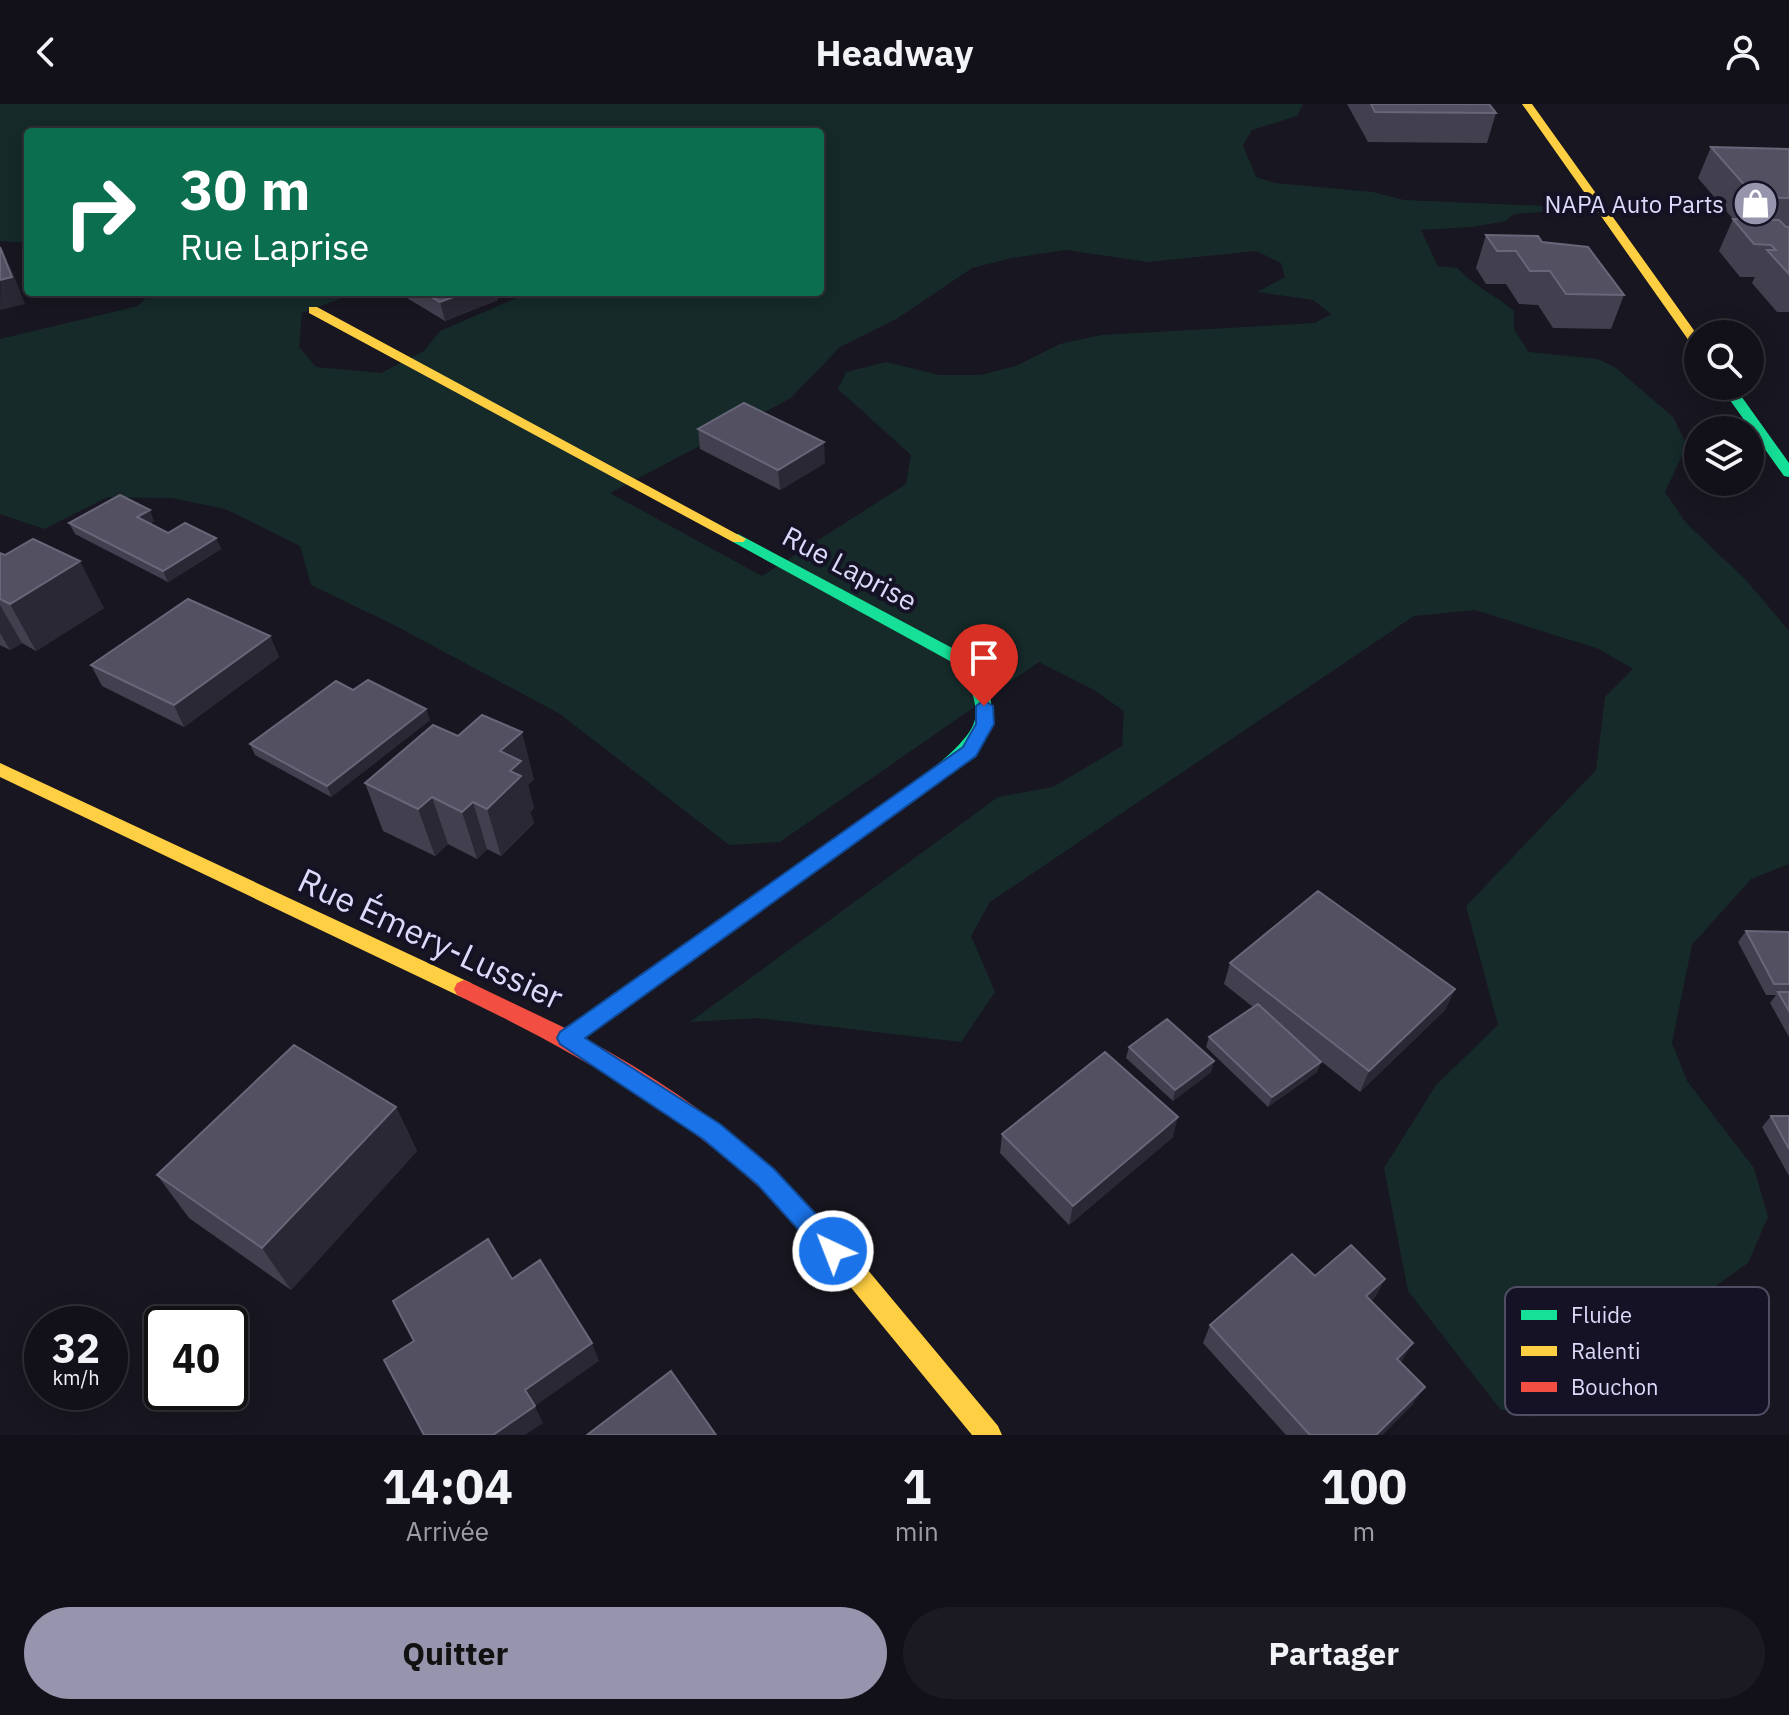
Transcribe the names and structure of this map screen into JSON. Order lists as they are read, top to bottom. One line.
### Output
{"streets":{"street":["Rue Laprise","Rue Émery-Lussier"]},"crossings":[["Rue Laprise","Rue Émery-Lussier"]],"places":{"shop":["NAPA Auto Parts"]},"legend":["Fluide","Ralenti","Bouchon"],"page":{"header":"Headway","turn":["30 m","Rue Laprise"],"speed":"32 km/h","limit":"40","eta":["14:04","Arrivée","1","min","100","m"],"buttons":["Quitter","Partager"]}}
